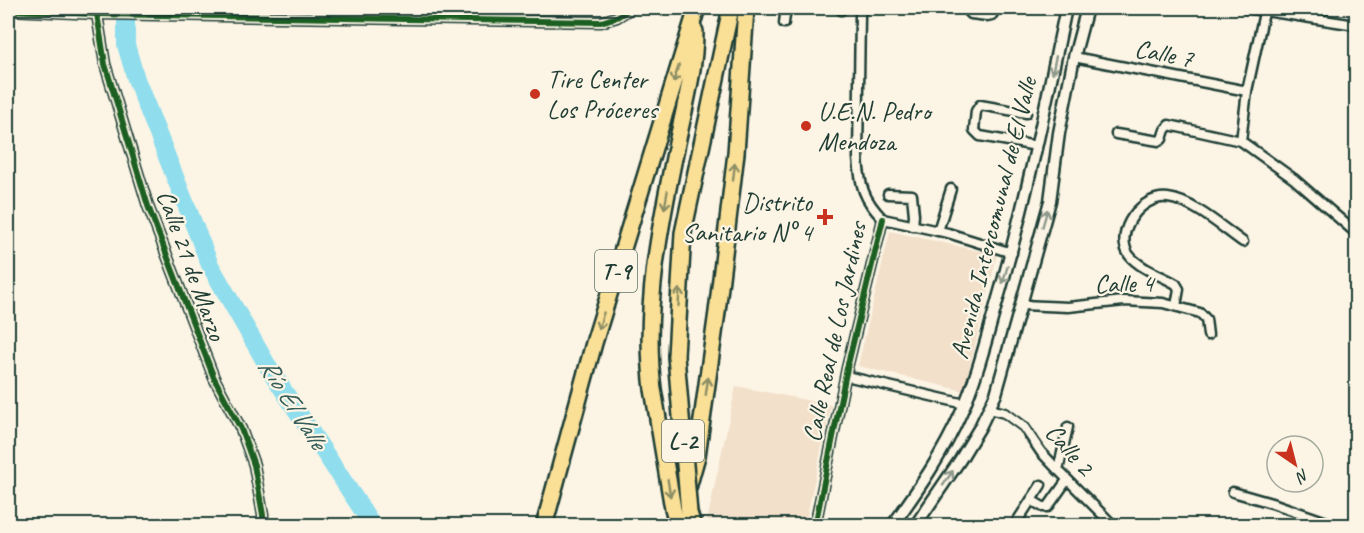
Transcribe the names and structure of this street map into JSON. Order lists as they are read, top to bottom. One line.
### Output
{"streets":{"highway":["T-9","L-2"],"main road":["Avenida Intercomunal de El Valle"],"street":["Calle 7","Calle 21 de Marzo","Calle 4","Calle Real de Los Jardines","Calle 2"]},"crossings":[["Calle 7","Avenida Intercomunal de El Valle"],["Avenida Intercomunal de El Valle","Calle 4"],["Avenida Intercomunal de El Valle","Calle 2"],["T-9","L-2"]],"water":["Río El Valle"],"places":{"other":["Tire Center Los Próceres","U.E.N. Pedro Mendoza"],"health":["Distrito Sanitario N° 4"]},"north":"bottom right"}
